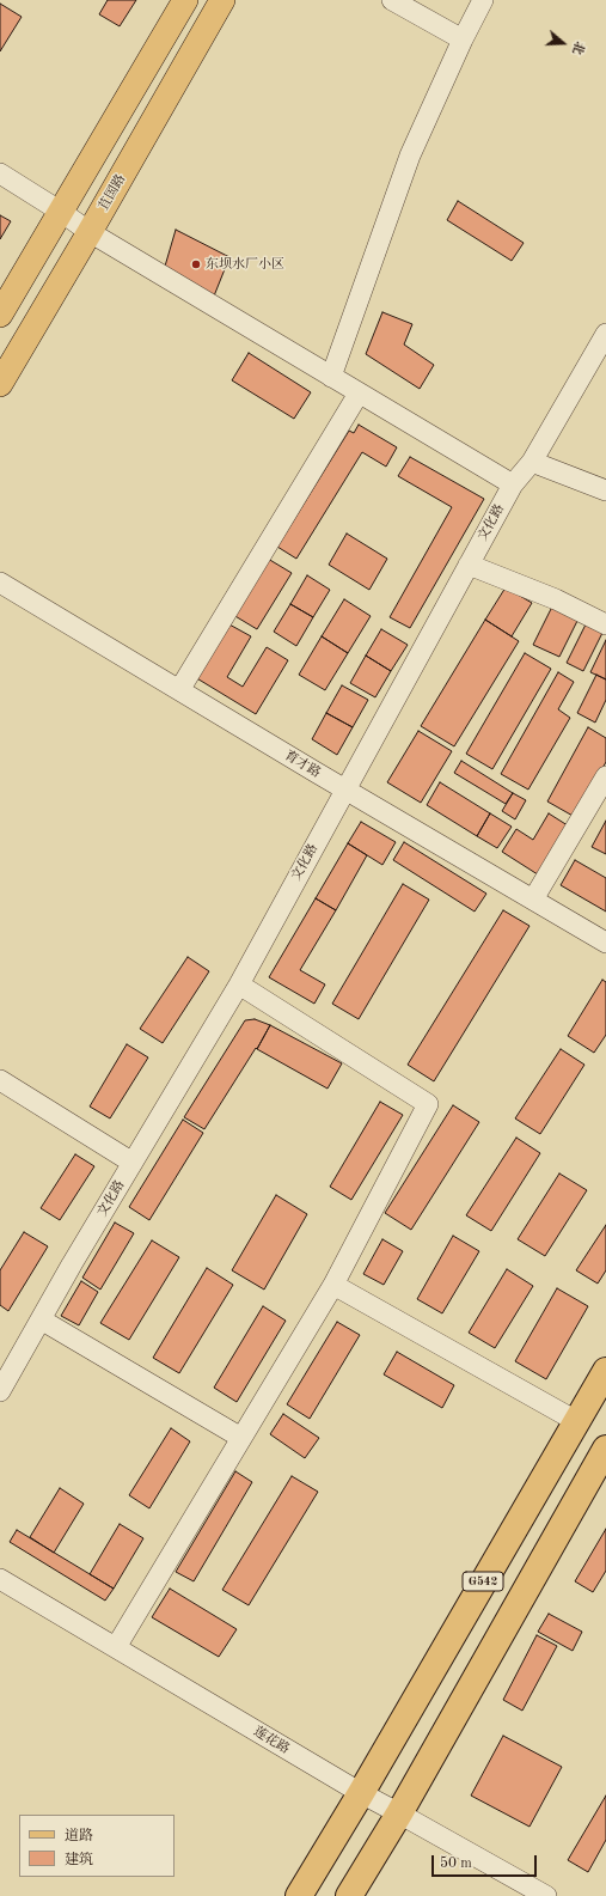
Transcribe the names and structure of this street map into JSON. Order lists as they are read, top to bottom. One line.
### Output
{"streets":{"highway":["G542"],"main road":["苴国路"],"street":["文化路","育才路","莲花路"]},"crossings":[["文化路","育才路"],["G542","莲花路"]],"places":["东坝水厂小区"],"legend":["道路","建筑"],"scale_bar":"50 m","north":"right"}
